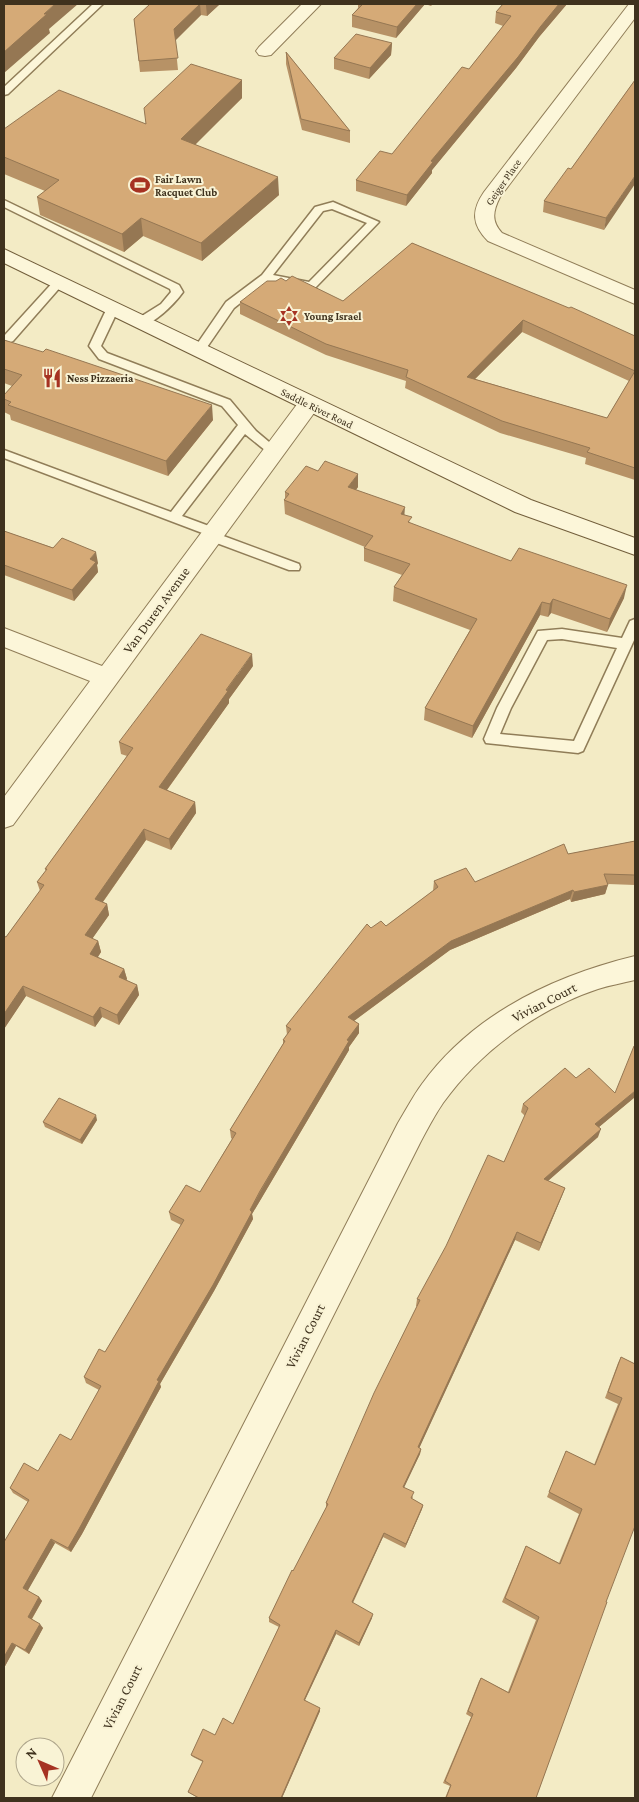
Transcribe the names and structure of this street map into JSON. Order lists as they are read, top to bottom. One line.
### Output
{"streets":{"street":["Geiger Place","Saddle River Road","Van Duren Avenue","Vivian Court"]},"crossings":[["Saddle River Road","Van Duren Avenue"]],"places":{"sports":["Fair Lawn Racquet Club"],"synagogue":["Young Israel"],"restaurant":["Ness Pizzaeria"]},"north":"top left"}
